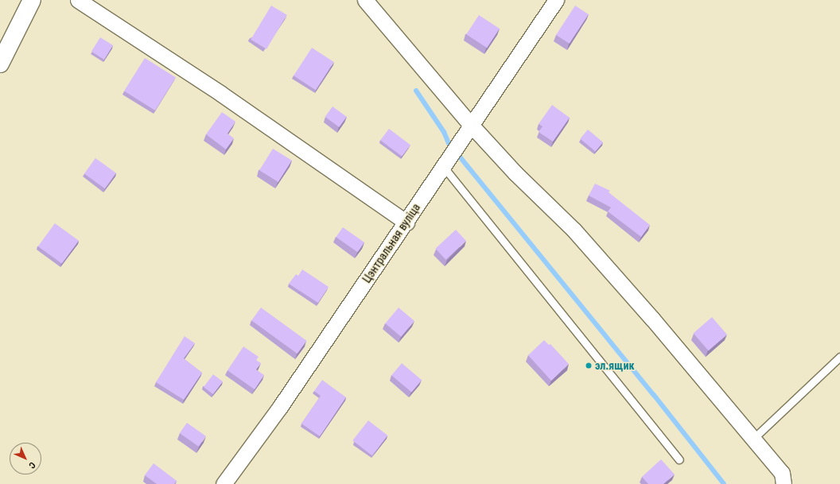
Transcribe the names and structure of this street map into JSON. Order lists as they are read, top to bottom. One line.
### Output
{"streets":{"street":["Цэнтральная вуліца"]},"places":["эл.ящик"],"north":"bottom right"}
